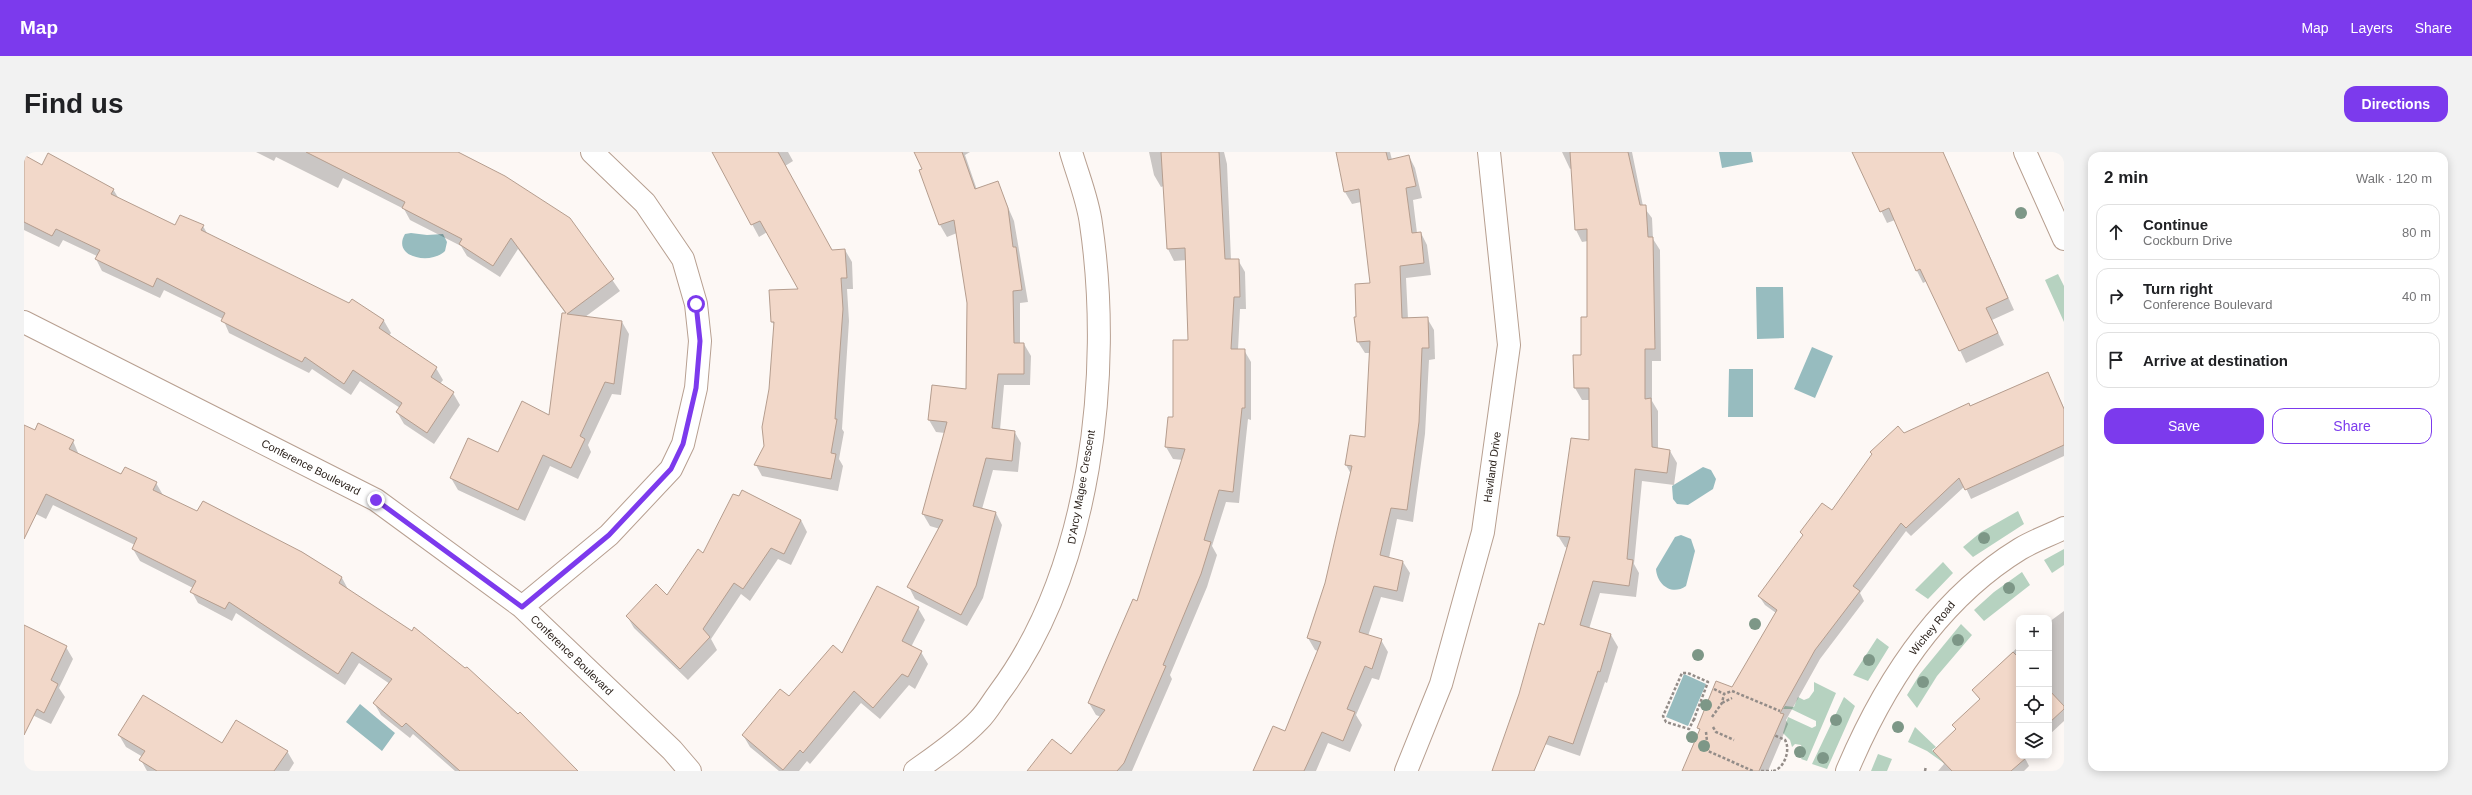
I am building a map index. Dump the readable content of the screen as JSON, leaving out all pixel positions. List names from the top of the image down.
{
  "streets": {
    "street": [
      "Conference Boulevard",
      "Haviland Drive",
      "D'Arcy Magee Crescent",
      "Wichey Road"
    ]
  },
  "page": {
    "header": "Map",
    "nav": ["Map", "Layers", "Share"],
    "buttons": [
      "Directions",
      ["Save", "Share"]
    ],
    "title": "Find us",
    "heading": ["2 min", "Walk · 120 m"],
    "list": [
      ["Continue", "Cockburn Drive", "80 m"],
      ["Turn right", "Conference Boulevard", "40 m"],
      "Arrive at destination"
    ],
    "map_buttons": ["+", "−"]
  }
}
